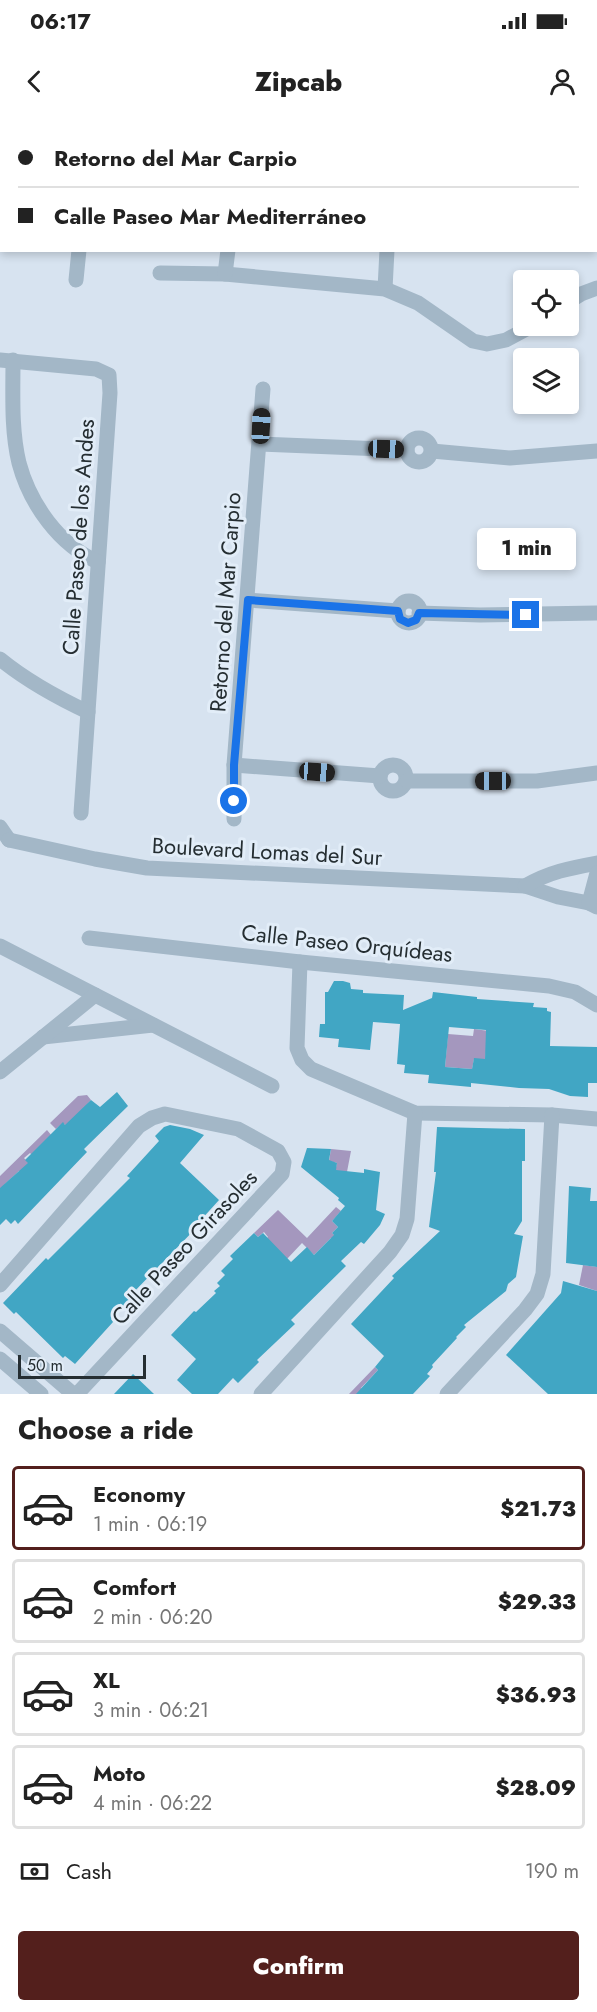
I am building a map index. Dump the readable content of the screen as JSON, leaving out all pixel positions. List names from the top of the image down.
{
  "streets": {
    "street": [
      "Calle Paseo de los Andes",
      "Retorno del Mar Carpio",
      "Boulevard Lomas del Sur",
      "Calle Paseo Orquídeas",
      "Calle Paseo Girasoles"
    ]
  },
  "scale_bar": "50 m",
  "page": {
    "status": "06:17",
    "header": "Zipcab",
    "banner": ["Retorno del Mar Carpio", "Calle Paseo Mar Mediterráneo"],
    "bubble": "1 min",
    "scale": "50 m",
    "heading": "Choose a ride",
    "list": [
      {
        "name": "Economy",
        "note": "1 min · 06:19",
        "value": "$21.73"
      },
      {
        "name": "Comfort",
        "note": "2 min · 06:20",
        "value": "$29.33"
      },
      {
        "name": "XL",
        "note": "3 min · 06:21",
        "value": "$36.93"
      },
      {
        "name": "Moto",
        "note": "4 min · 06:22",
        "value": "$28.09"
      }
    ],
    "pay": ["Cash", "190 m"],
    "buttons": "Confirm"
  }
}
